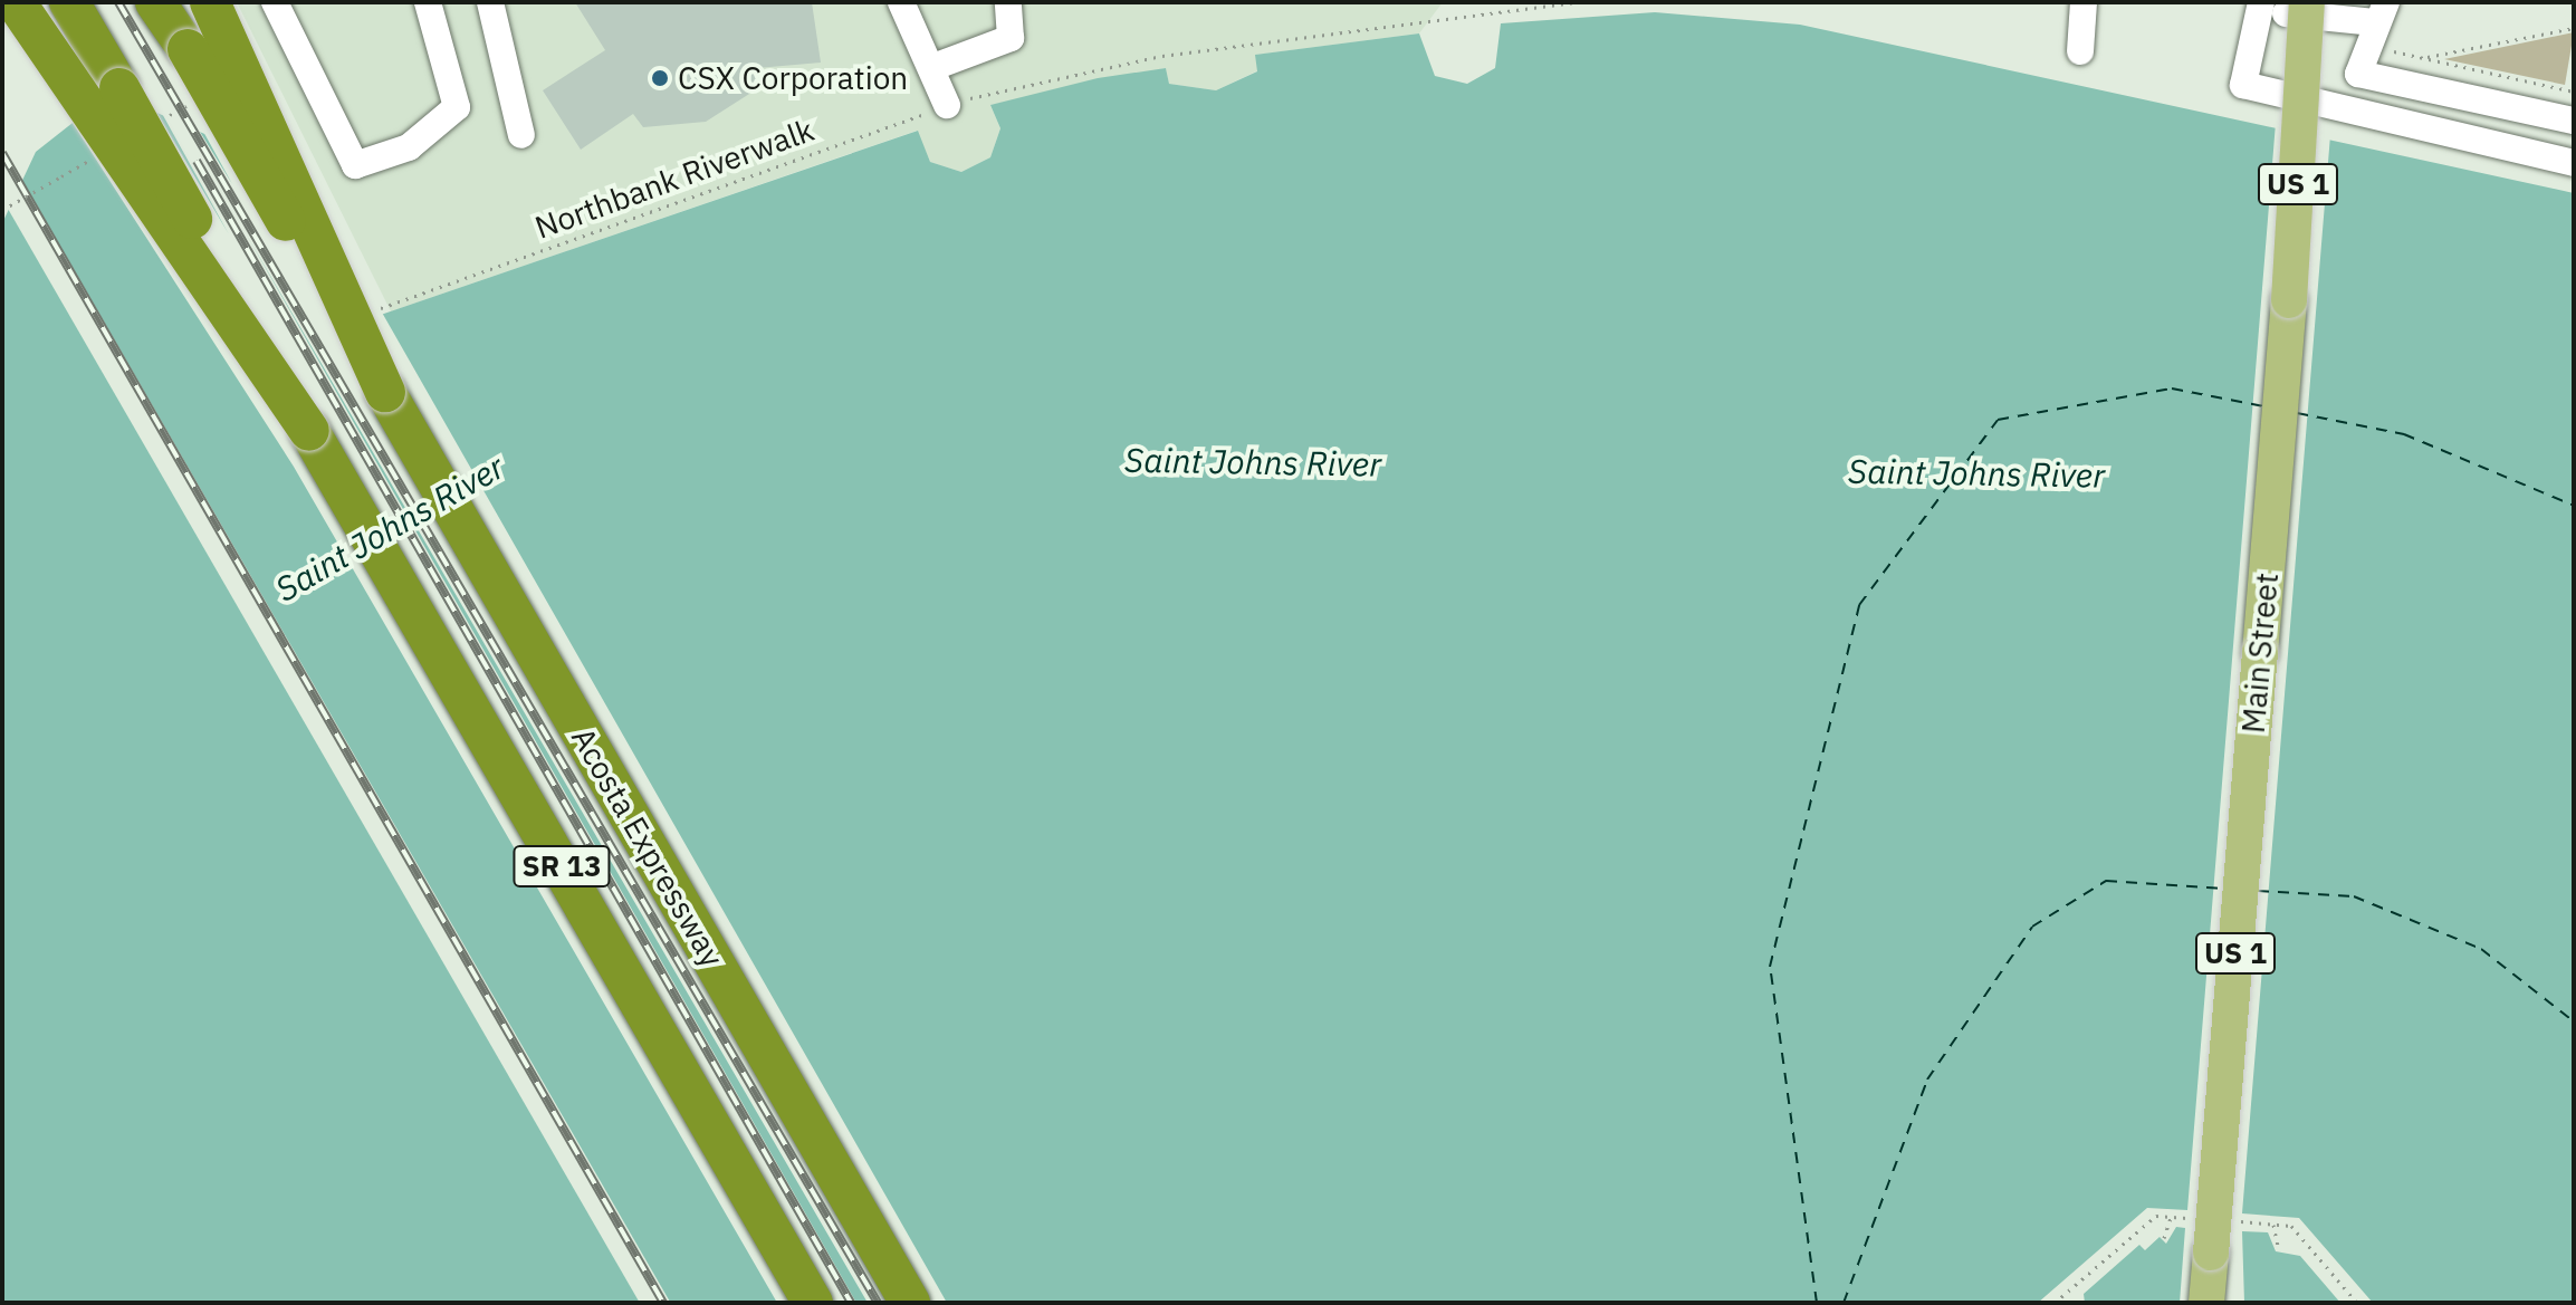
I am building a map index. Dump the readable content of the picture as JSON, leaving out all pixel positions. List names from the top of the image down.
{
  "streets": {
    "highway": ["Acosta Expressway", "SR 13"],
    "main road": ["US 1", "Main Street"],
    "path": ["Northbank Riverwalk"]
  },
  "crossings": [
    ["US 1", "Main Street"]
  ],
  "water": ["Saint Johns River"],
  "places": ["CSX Corporation"]
}
